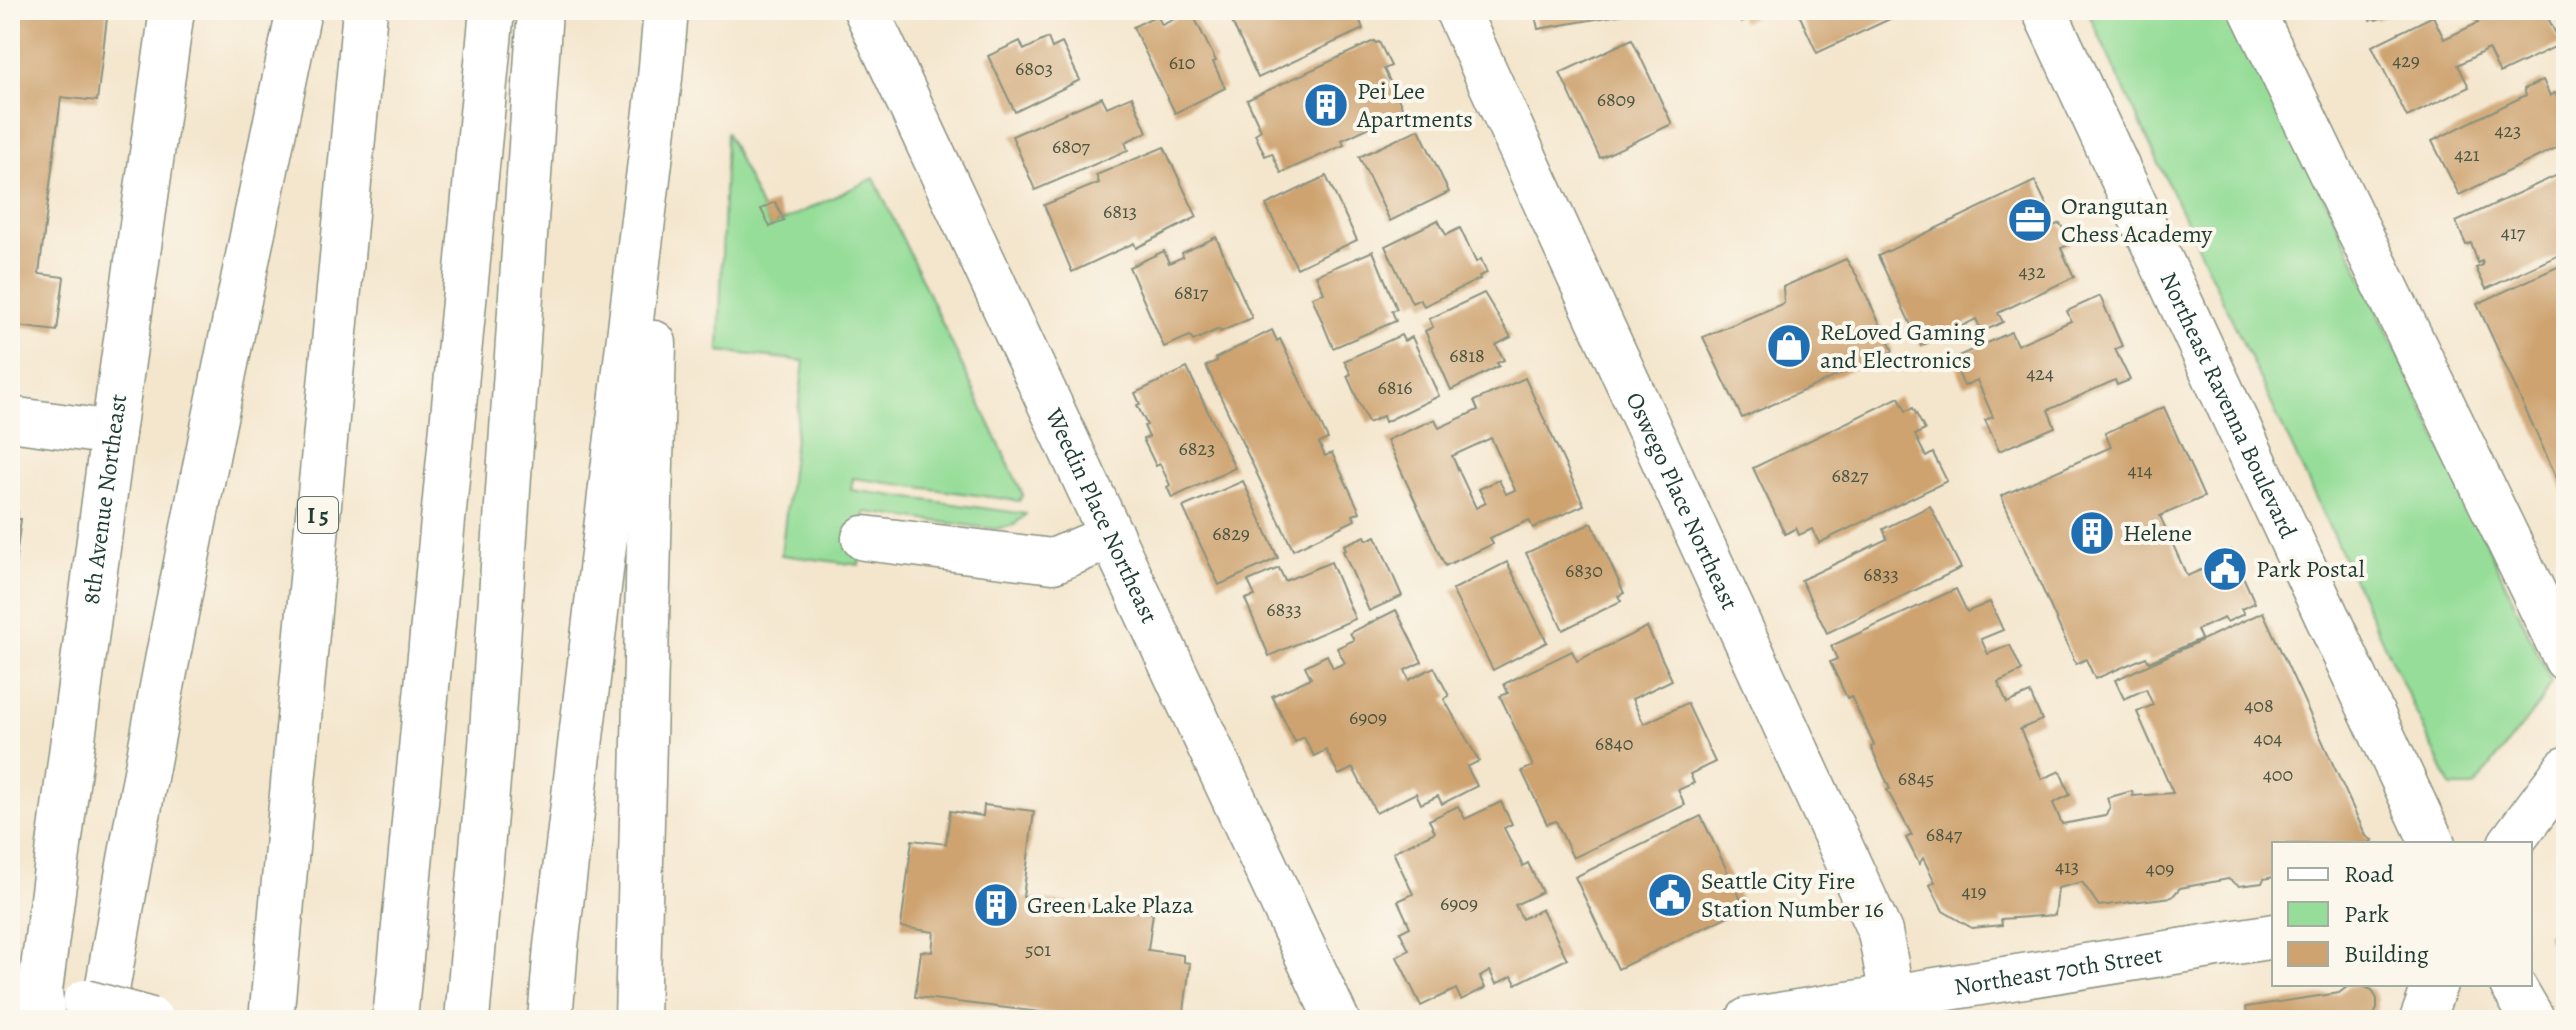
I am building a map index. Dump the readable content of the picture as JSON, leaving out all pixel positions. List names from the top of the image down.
{
  "streets": {
    "main road": [
      "Northeast Ravenna Boulevard",
      "8th Avenue Northeast",
      "Oswego Place Northeast",
      "I 5",
      "Weedin Place Northeast",
      "Northeast 70th Street"
    ]
  },
  "crossings": [
    ["Oswego Place Northeast", "Northeast 70th Street"]
  ],
  "places": {
    "building": ["Pei Lee Apartments", "Helene", "Green Lake Plaza"],
    "office": ["Orangutan Chess Academy"],
    "shop": ["ReLoved Gaming and Electronics"],
    "public building": ["Park Postal", "Seattle City Fire Station Number 16"]
  },
  "house_numbers": [
    "429",
    "610",
    "6803",
    "6809",
    "423",
    "6807",
    "421",
    "6813",
    "417",
    "432",
    "6817",
    "6818",
    "424",
    "6816",
    "6823",
    "414",
    "6827",
    "6829",
    "6830",
    "6833",
    "6833",
    "408",
    "6909",
    "404",
    "6840",
    "400",
    "6845",
    "6847",
    "413",
    "409",
    "419",
    "6909",
    "501"
  ],
  "legend": ["Road", "Park", "Building"]
}
